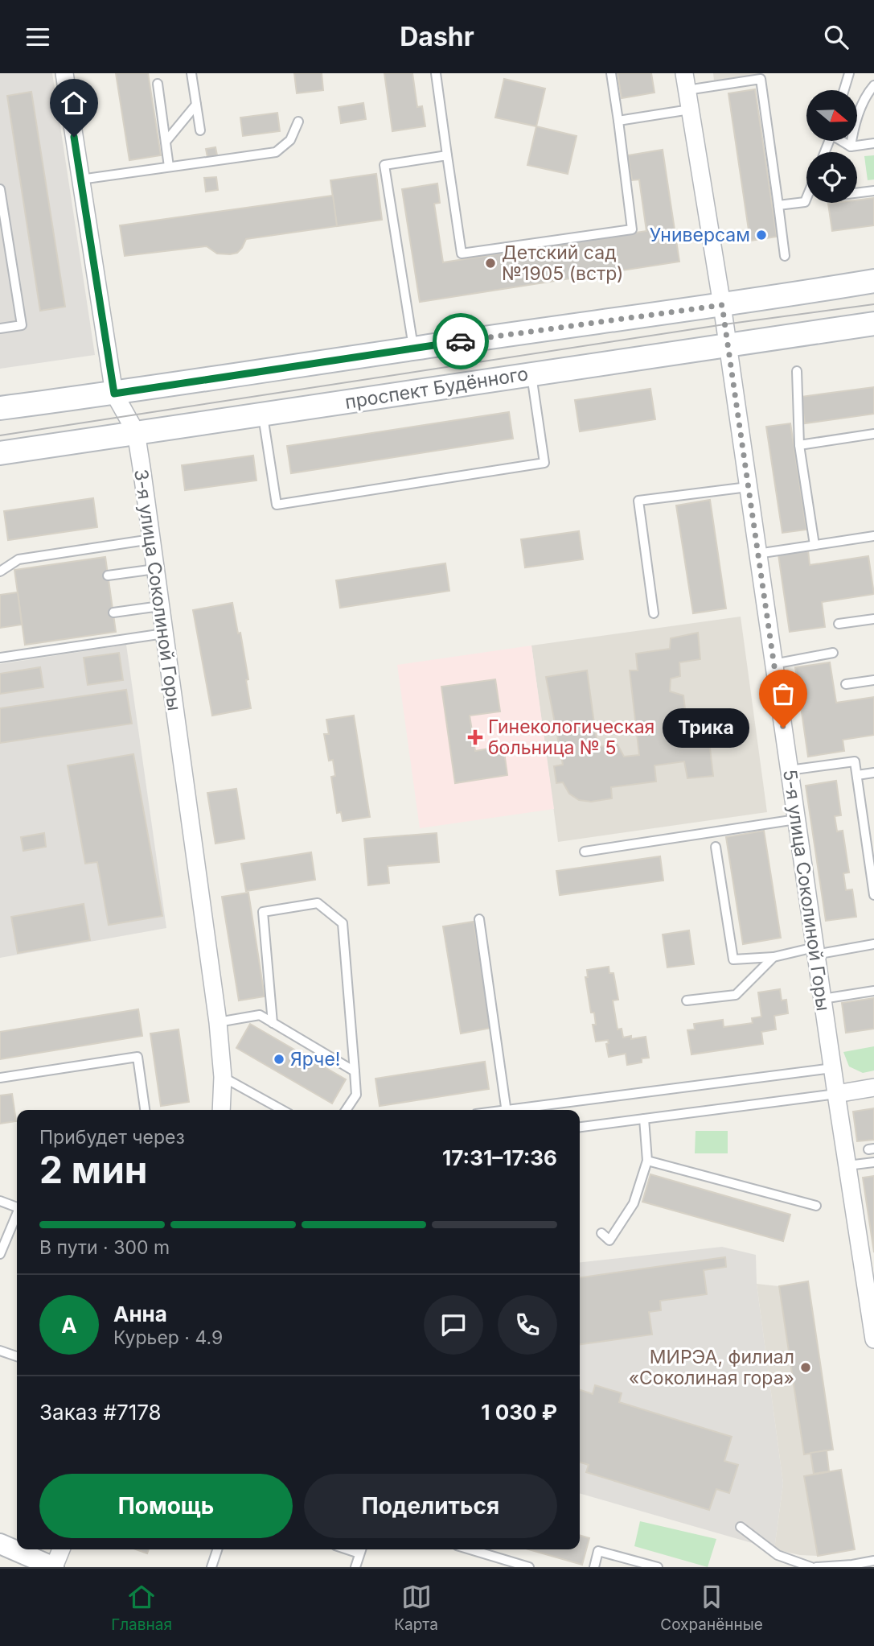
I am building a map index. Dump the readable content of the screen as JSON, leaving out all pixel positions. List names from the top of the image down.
{
  "streets": {
    "main road": ["проспект Будённого"],
    "street": ["3-я улица Соколиной Горы", "5-я улица Соколиной Горы"]
  },
  "crossings": [
    ["проспект Будённого", "3-я улица Соколиной Горы"],
    ["проспект Будённого", "5-я улица Соколиной Горы"]
  ],
  "places": {
    "other": [
      "Универсам",
      "Детский сад №1905 (встр)",
      "Трика",
      "Ярче!",
      "МИРЭА, филиал «Соколиная гора»"
    ],
    "health": ["Гинекологическая больница № 5"]
  },
  "north": "right",
  "page": {
    "header": "Dashr",
    "bubble": "Трика",
    "heading": ["2 мин", "Прибудет через", "17:31–17:36"],
    "panel": [
      "Анна",
      "Курьер · 4.9",
      "Заказ #7178",
      "1 030 ₽"
    ],
    "bar": "В пути · 300 m",
    "round": "А",
    "buttons": ["Помощь", "Поделиться"],
    "tabs": ["Главная", "Карта", "Сохранённые"]
  }
}
